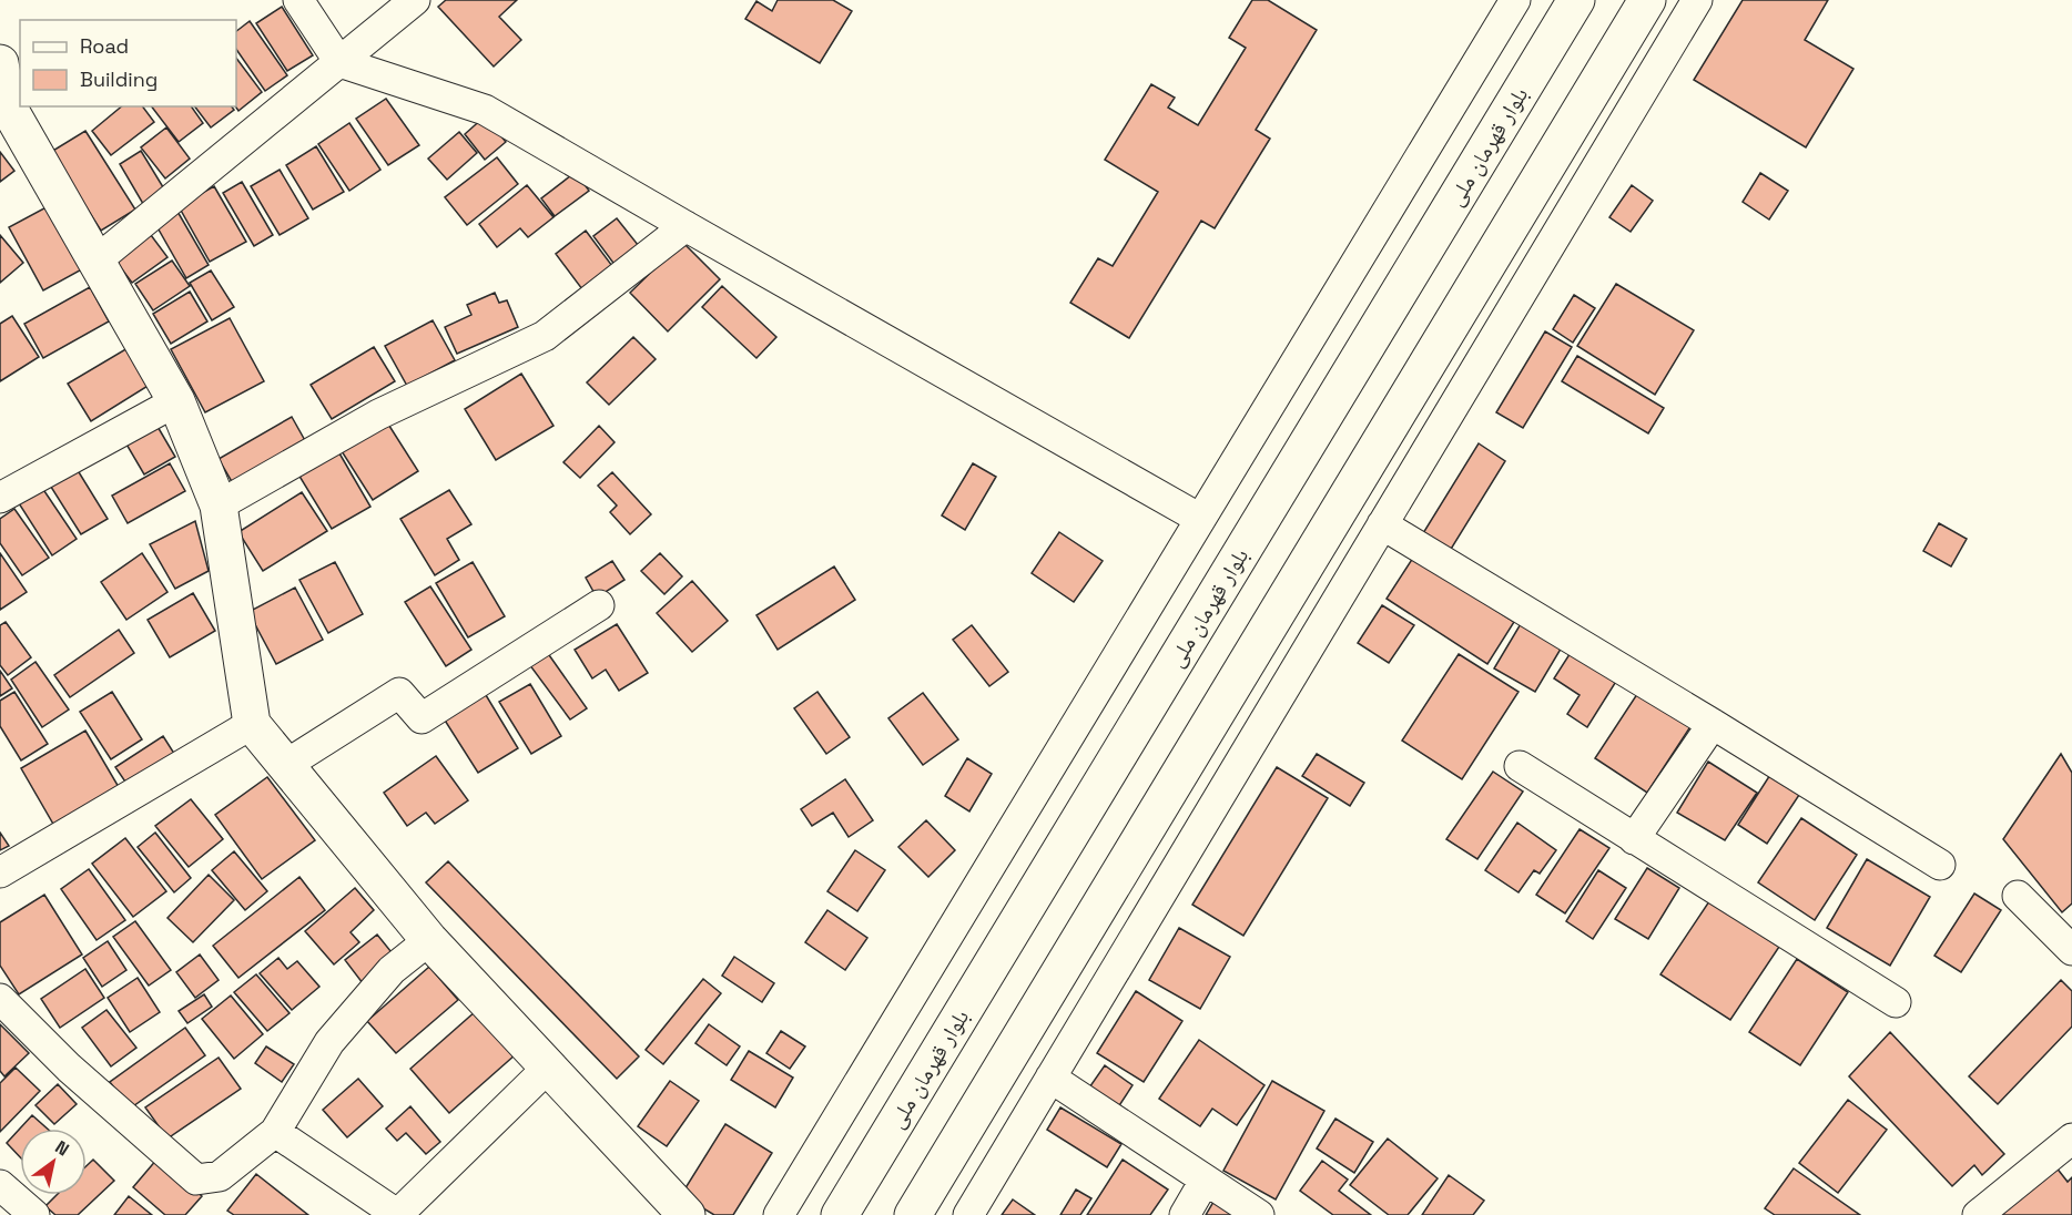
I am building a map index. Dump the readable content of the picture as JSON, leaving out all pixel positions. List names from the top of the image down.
{
  "streets": {
    "main road": ["بلوار قهرمان ملی"]
  },
  "legend": ["Road", "Building"],
  "north": "top right"
}
